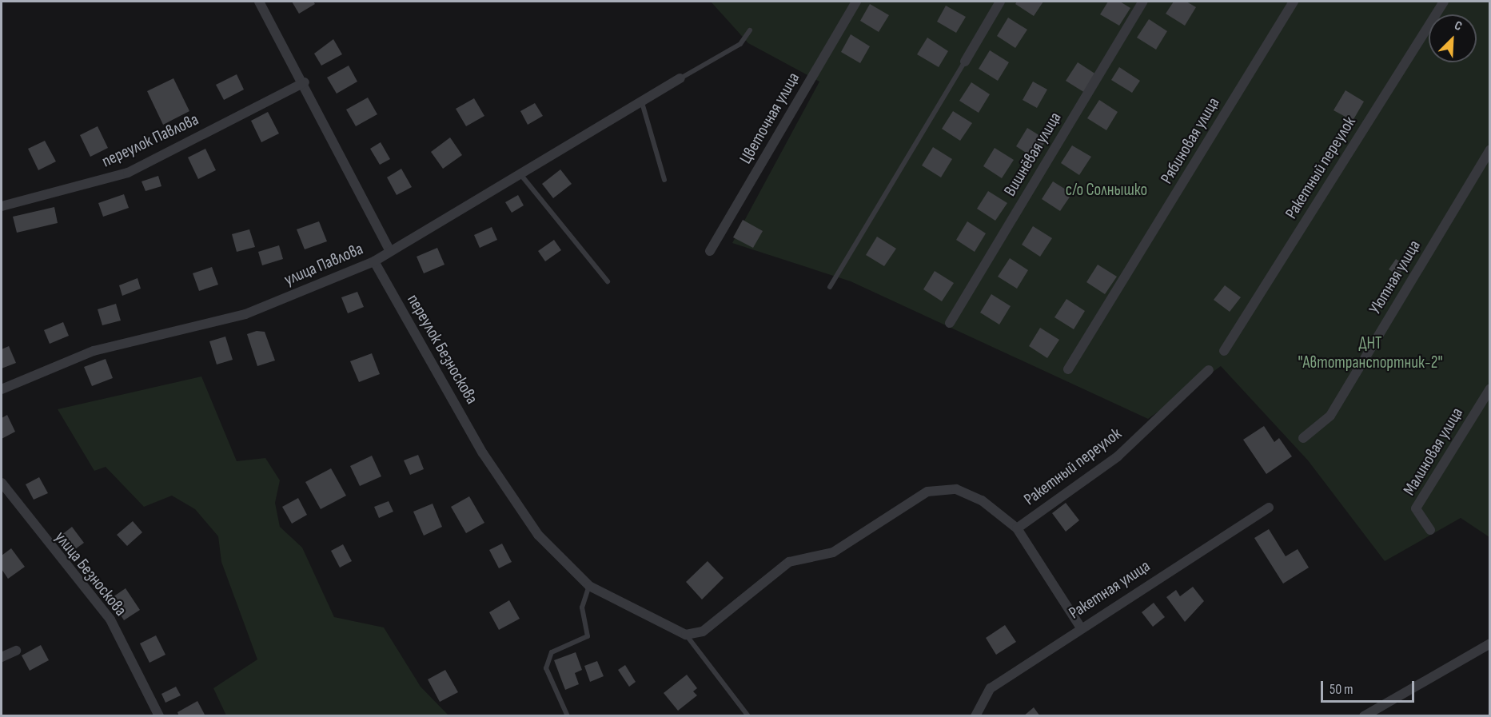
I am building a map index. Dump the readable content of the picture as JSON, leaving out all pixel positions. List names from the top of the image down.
{
  "streets": {
    "street": [
      "Цветочная улица",
      "переулок Павлова",
      "Рябиновая улица",
      "Вишнёвая улица",
      "Ракетный переулок",
      "улица Павлова",
      "Уютная улица",
      "переулок Безноскова",
      "Малиновая улица",
      "улица Безноскова",
      "Ракетная улица"
    ]
  },
  "crossings": [
    ["Ракетный переулок", "Ракетная улица"],
    ["улица Павлова", "переулок Безноскова"]
  ],
  "parks": ["с/о Солнышко", "ДНТ \"Автотранспортник-2\""],
  "scale_bar": "50 m",
  "north": "top right"
}
